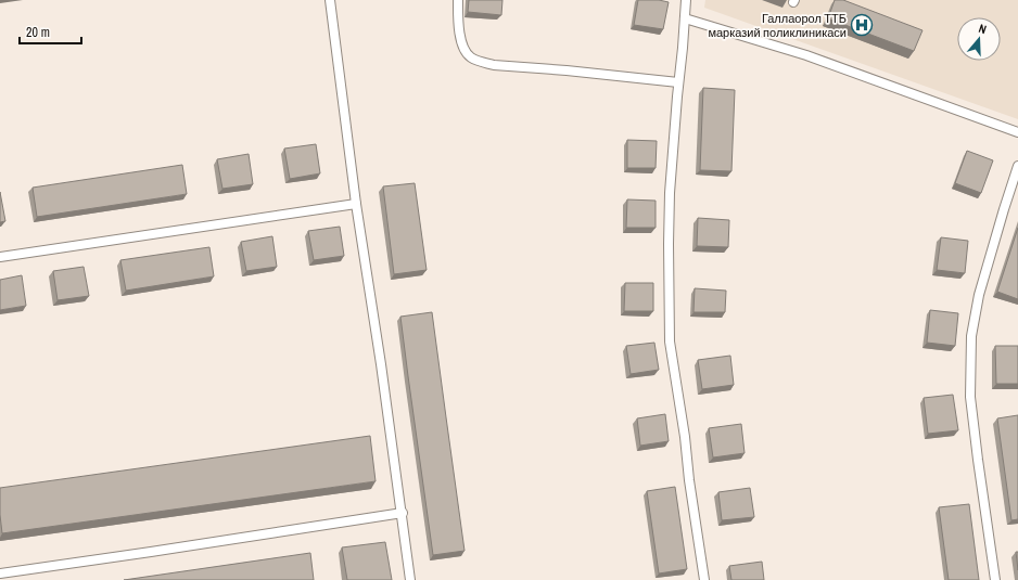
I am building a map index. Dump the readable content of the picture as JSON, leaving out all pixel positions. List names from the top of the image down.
{
  "places": {
    "hospital": ["Галлаорол ТТБ марказий поликлиникаси"]
  },
  "scale_bar": "20 m",
  "north": "top"
}
